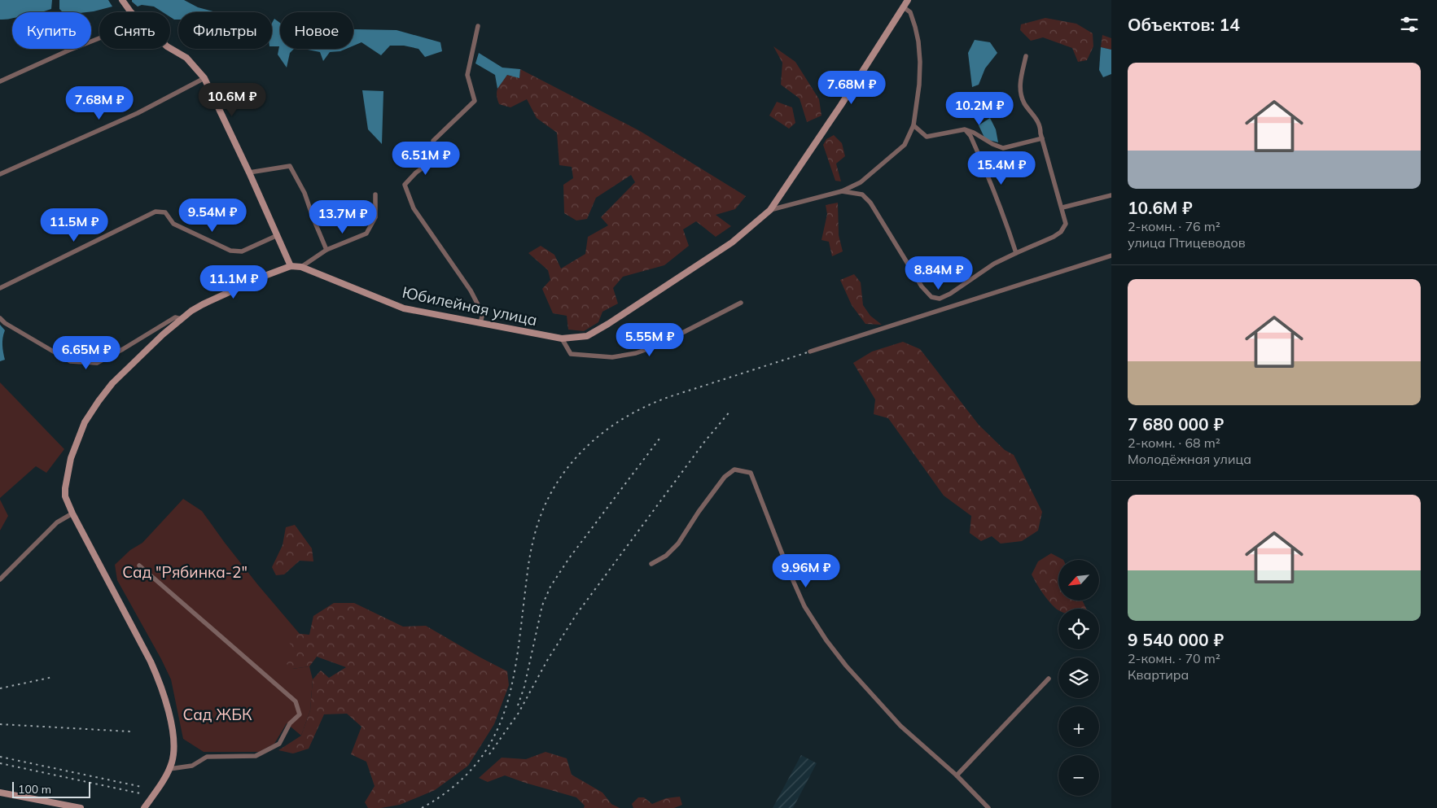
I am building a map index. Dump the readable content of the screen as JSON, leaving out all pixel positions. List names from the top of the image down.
{
  "streets": {
    "street": ["Юбилейная улица"]
  },
  "parks": ["Сад \"Рябинка-2\"", "Сад ЖБК"],
  "scale_bar": "100 m",
  "north": "bottom left",
  "page": {
    "heading": "Объектов: 14",
    "chip": [
      "Купить",
      "Снять",
      "Фильтры",
      "Новое"
    ],
    "list": [
      {
        "name": "10.6M ₽",
        "note": "2-комн. · 76 m² · улица Птицеводов"
      },
      {
        "name": "7 680 000 ₽",
        "note": "2-комн. · 68 m² · Молодёжная улица"
      },
      {
        "name": "9 540 000 ₽",
        "note": "2-комн. · 70 m² · Квартира"
      }
    ],
    "price": [
      "7.68M ₽",
      "10.6M ₽",
      "7.68M ₽",
      "10.2M ₽",
      "6.51M ₽",
      "15.4M ₽",
      "9.54M ₽",
      "13.7M ₽",
      "11.5M ₽",
      "8.84M ₽",
      "11.1M ₽",
      "5.55M ₽",
      "6.65M ₽",
      "9.96M ₽"
    ],
    "map_buttons": ["+", "−"],
    "scale": "100 m"
  }
}
